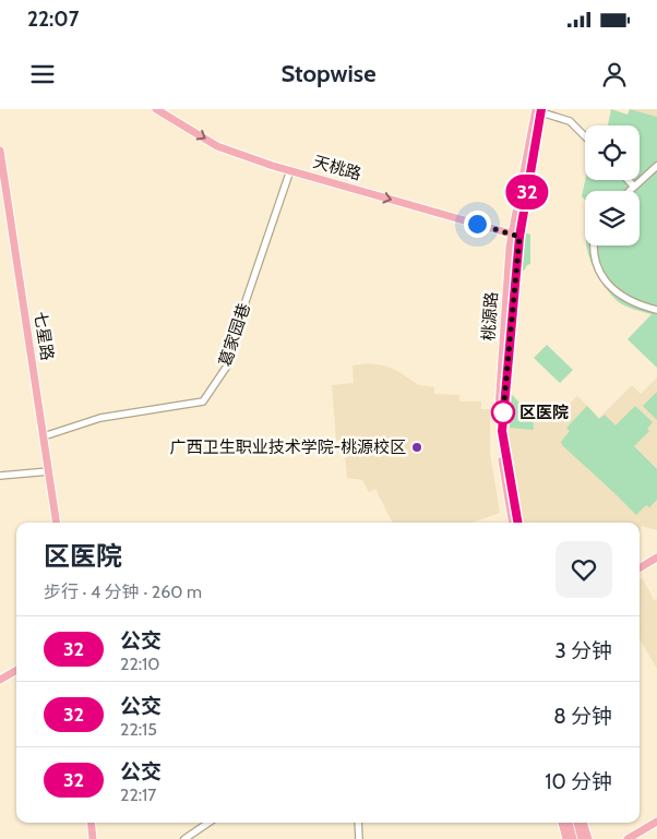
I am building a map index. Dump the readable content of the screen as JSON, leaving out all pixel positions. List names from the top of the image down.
{
  "streets": {
    "main road": ["天桃路", "桃源路", "七星路"],
    "street": ["葛家园巷"]
  },
  "crossings": [
    ["天桃路", "桃源路"],
    ["天桃路", "葛家园巷"],
    ["葛家园巷", "七星路"]
  ],
  "one_way": ["天桃路"],
  "places": ["区医院", "广西卫生职业技术学院-桃源校区"],
  "lines": ["bus line 32"],
  "page": {
    "status": "22:07",
    "header": "Stopwise",
    "on_map": "32",
    "heading": ["区医院", "步行 · 4 分钟 · 260 m"],
    "list": [
      {
        "mark": "32",
        "name": "公交",
        "note": "22:10",
        "value": "3 分钟"
      },
      {
        "mark": "32",
        "name": "公交",
        "note": "22:15",
        "value": "8 分钟"
      },
      {
        "mark": "32",
        "name": "公交",
        "note": "22:17",
        "value": "10 分钟"
      }
    ]
  }
}
